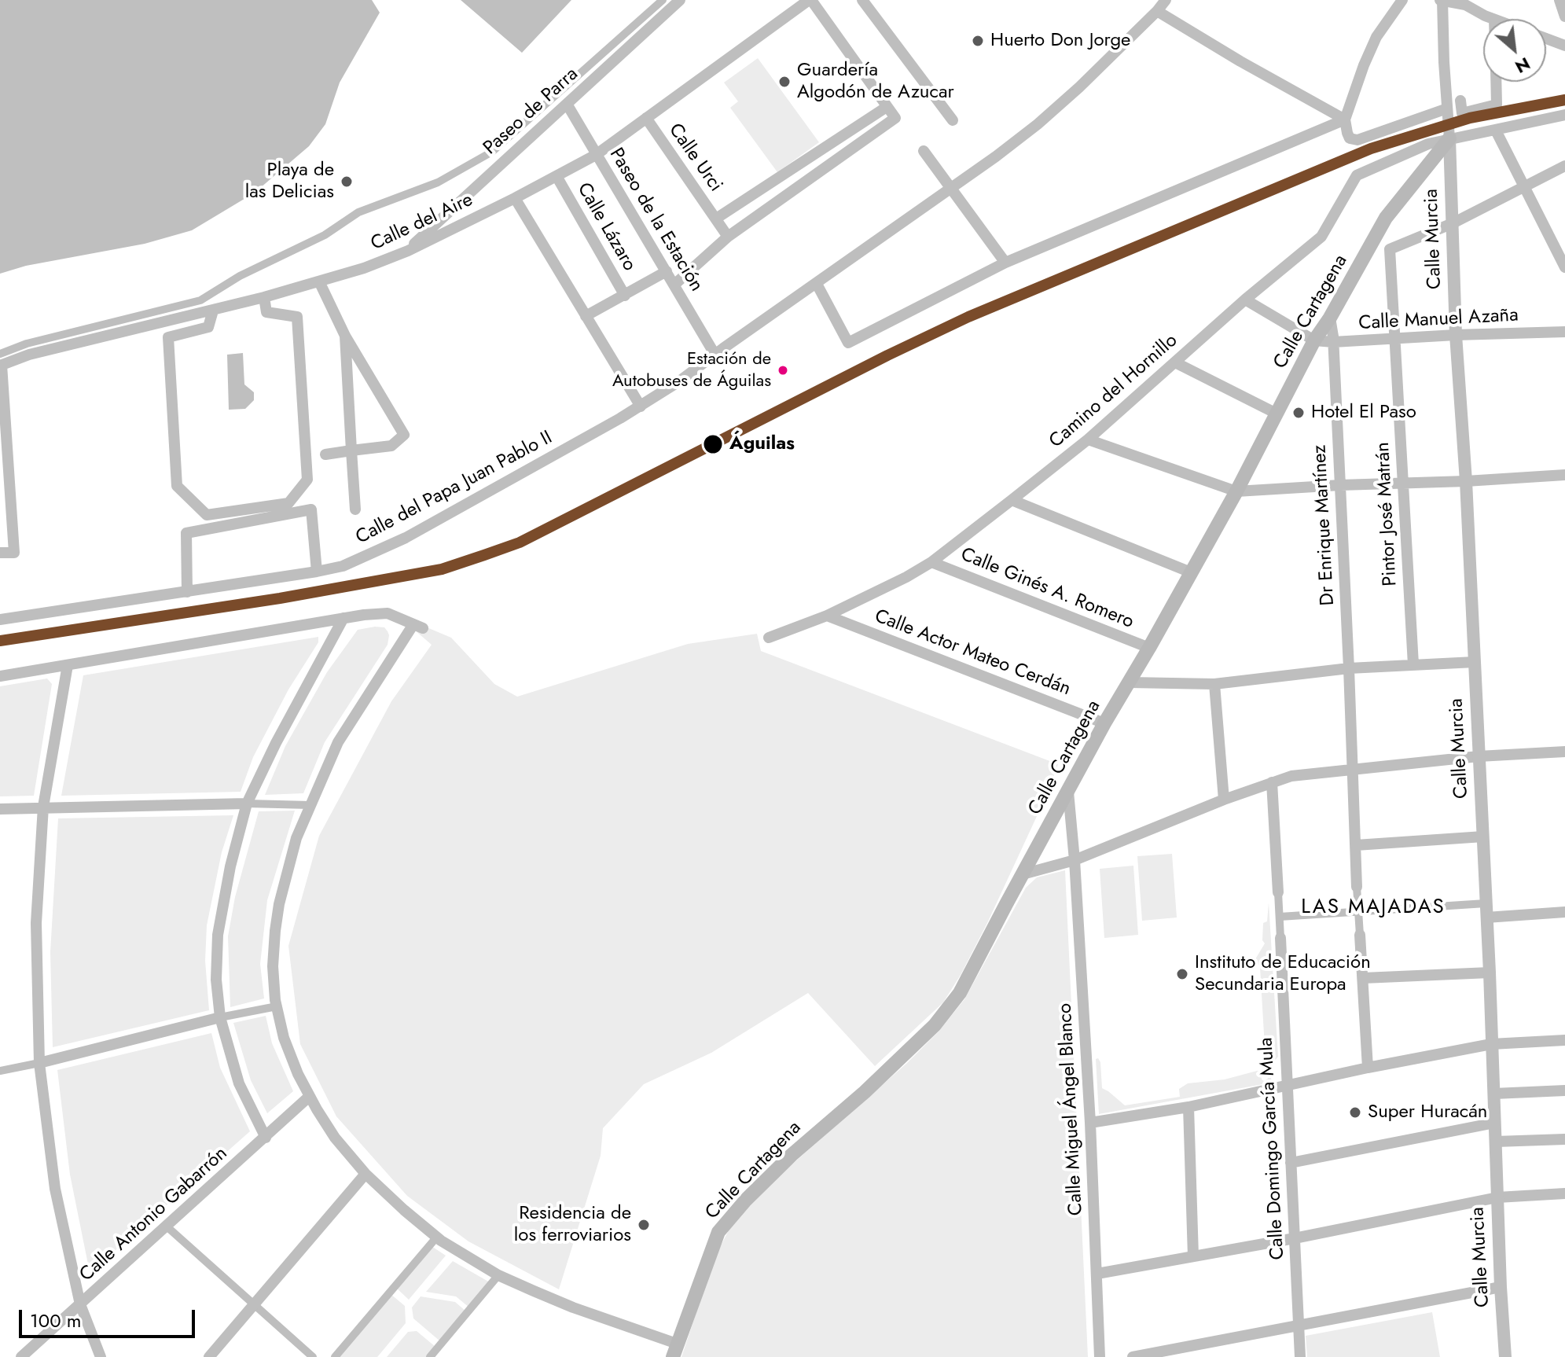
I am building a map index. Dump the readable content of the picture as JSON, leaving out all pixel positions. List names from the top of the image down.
{
  "streets": {
    "main road": ["Calle Cartagena"],
    "street": [
      "Paseo de Parra",
      "Calle Urci",
      "Paseo de la Estación",
      "Calle del Aire",
      "Calle Lázaro",
      "Calle Murcia",
      "Calle Manuel Azaña",
      "Camino del Hornillo",
      "Calle del Papa Juan Pablo II",
      "Pintor José Matrán",
      "Dr Enrique Martínez",
      "Calle Ginés A. Romero",
      "Calle Actor Mateo Cerdán",
      "Calle Miguel Ángel Blanco",
      "Calle Domingo García Mula",
      "Calle Antonio Gabarrón"
    ]
  },
  "crossings": [
    ["Paseo de Parra", "Paseo de la Estación"],
    ["Paseo de Parra", "Calle del Aire"],
    ["Calle Urci", "Calle del Aire"],
    ["Paseo de la Estación", "Calle del Aire"],
    ["Paseo de la Estación", "Calle del Papa Juan Pablo II"],
    ["Calle del Aire", "Calle Lázaro"],
    ["Calle Murcia", "Calle Cartagena"],
    ["Calle Murcia", "Calle Manuel Azaña"],
    ["Calle Murcia", "Camino del Hornillo"],
    ["Calle Cartagena", "Calle Manuel Azaña"],
    ["Calle Cartagena", "Camino del Hornillo"],
    ["Calle Cartagena", "Dr Enrique Martínez"],
    ["Calle Cartagena", "Calle Ginés A. Romero"],
    ["Calle Cartagena", "Calle Actor Mateo Cerdán"],
    ["Calle Cartagena", "Calle Miguel Ángel Blanco"],
    ["Calle Manuel Azaña", "Pintor José Matrán"],
    ["Calle Manuel Azaña", "Dr Enrique Martínez"],
    ["Camino del Hornillo", "Calle Ginés A. Romero"],
    ["Camino del Hornillo", "Calle Actor Mateo Cerdán"]
  ],
  "districts": ["LAS MAJADAS"],
  "places": [
    "Huerto Don Jorge",
    "Guardería Algodón de Azucar",
    "Playa de las Delicias",
    "Estación de Autobuses de Águilas",
    "Hotel El Paso",
    "Águilas",
    "Instituto de Educación Secundaria Europa",
    "Super Huracán",
    "Residencia de los ferroviarios"
  ],
  "scale_bar": "100 m",
  "north": "bottom right"
}
